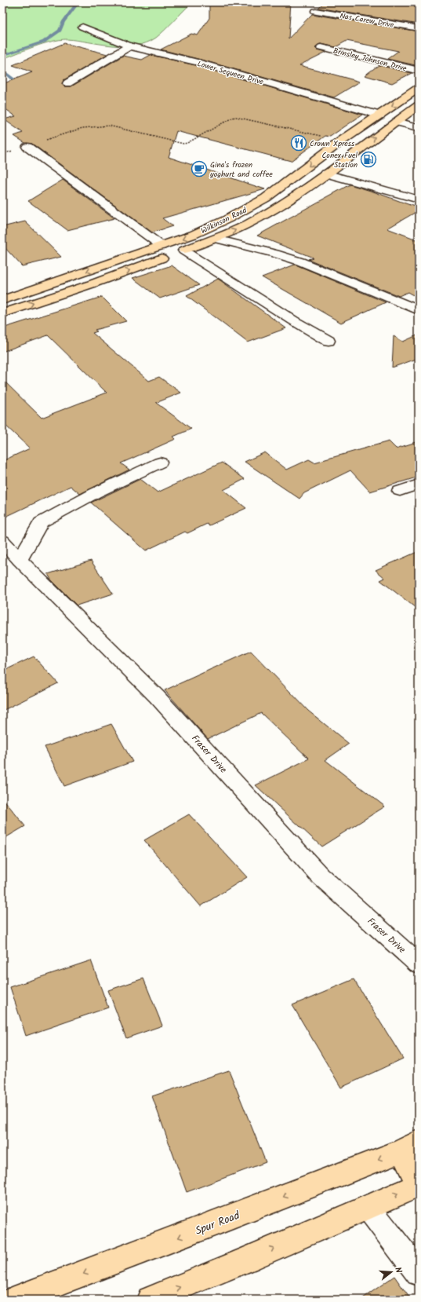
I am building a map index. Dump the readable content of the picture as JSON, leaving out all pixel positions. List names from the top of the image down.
{
  "streets": {
    "main road": ["Wilkinson Road", "Spur Road"],
    "street": [
      "Nas Carew Drive",
      "Brinsley Johnson Drive",
      "Lower Sequeen Drive",
      "Fraser Drive"
    ]
  },
  "crossings": [
    ["Lower Sequeen Drive", "Wilkinson Road"]
  ],
  "places": {
    "restaurant": ["Crown Xpress"],
    "fuel station": ["Conex Fuel Station"],
    "cafe": ["Gina's frozen yoghurt and coffee"]
  },
  "north": "right"
}
